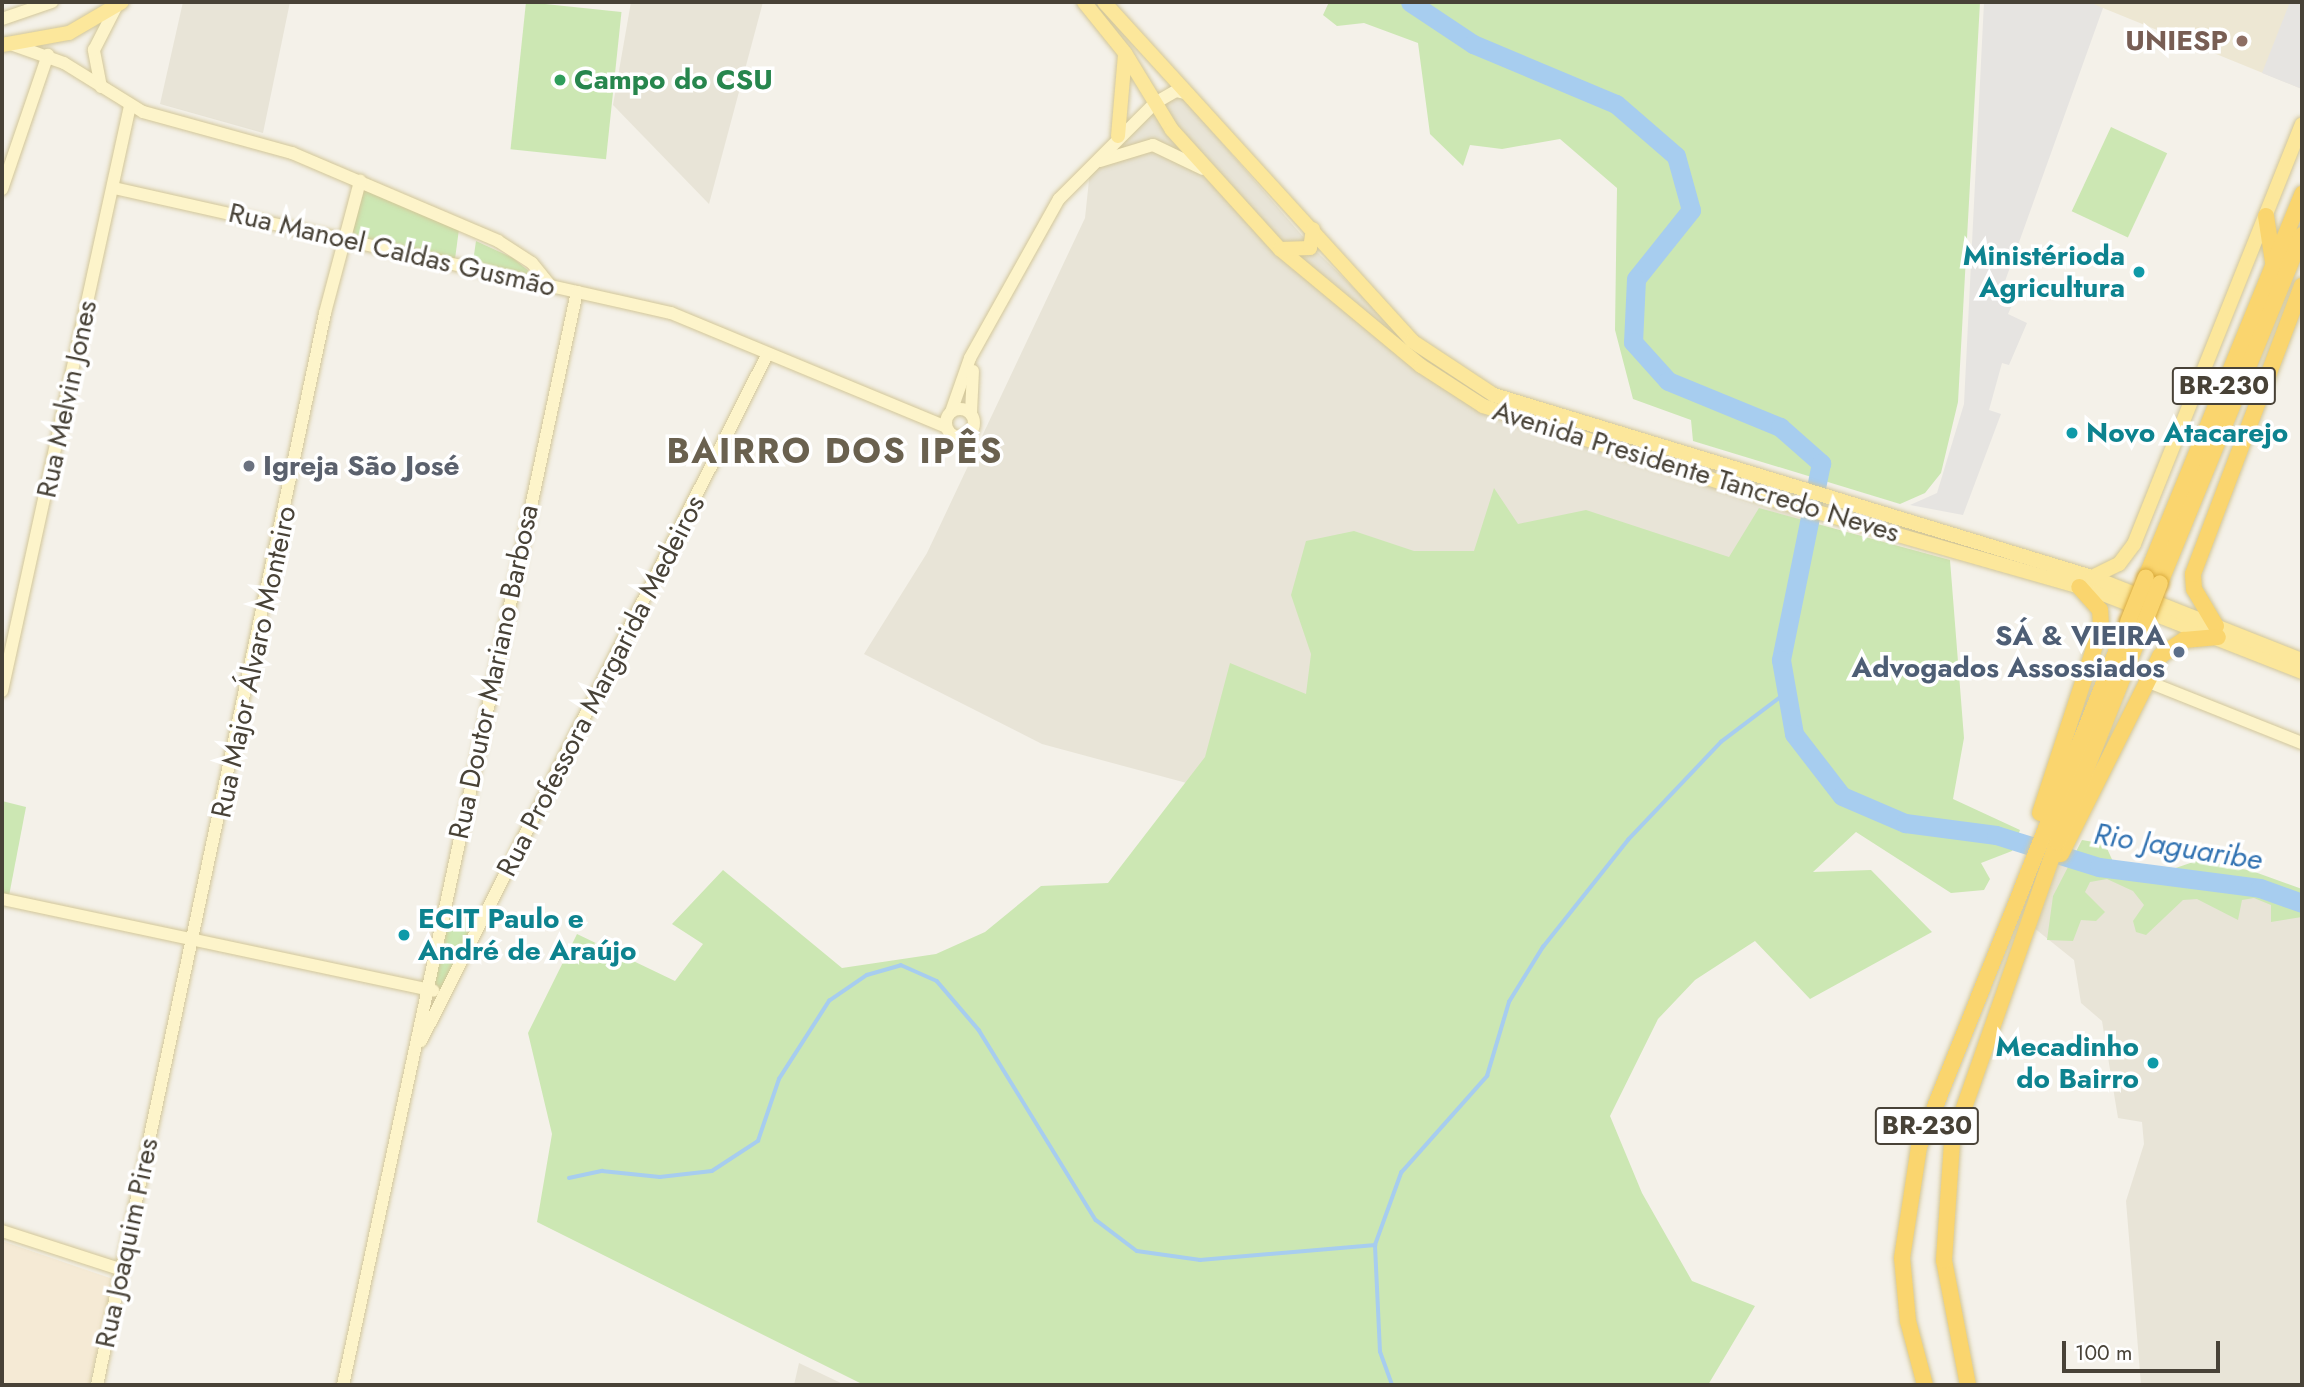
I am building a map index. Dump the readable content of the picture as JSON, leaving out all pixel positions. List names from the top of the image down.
{
  "streets": {
    "highway": ["BR-230"],
    "main road": [
      "Rua Manoel Caldas Gusmão",
      "Rua Melvin Jones",
      "Avenida Presidente Tancredo Neves",
      "Rua Major Álvaro Monteiro",
      "Rua Doutor Mariano Barbosa",
      "Rua Professora Margarida Medeiros",
      "Rua Joaquim Pires"
    ]
  },
  "crossings": [
    ["Rua Manoel Caldas Gusmão", "Rua Melvin Jones"],
    ["Rua Manoel Caldas Gusmão", "Rua Major Álvaro Monteiro"],
    ["Rua Manoel Caldas Gusmão", "Rua Doutor Mariano Barbosa"],
    ["Rua Manoel Caldas Gusmão", "Rua Professora Margarida Medeiros"],
    ["Rua Major Álvaro Monteiro", "Rua Joaquim Pires"],
    ["Rua Doutor Mariano Barbosa", "Rua Professora Margarida Medeiros"]
  ],
  "districts": ["BAIRRO DOS IPÊS"],
  "water": ["Rio Jaguaribe"],
  "places": [
    "UNIESP",
    "Campo do CSU",
    "Ministérioda Agricultura",
    "Novo Atacarejo",
    "Igreja São José",
    "SÁ & VIEIRA Advogados Assossiados",
    "ECIT Paulo e André de Araújo",
    "Mecadinho do Bairro"
  ],
  "scale_bar": "100 m"
}
